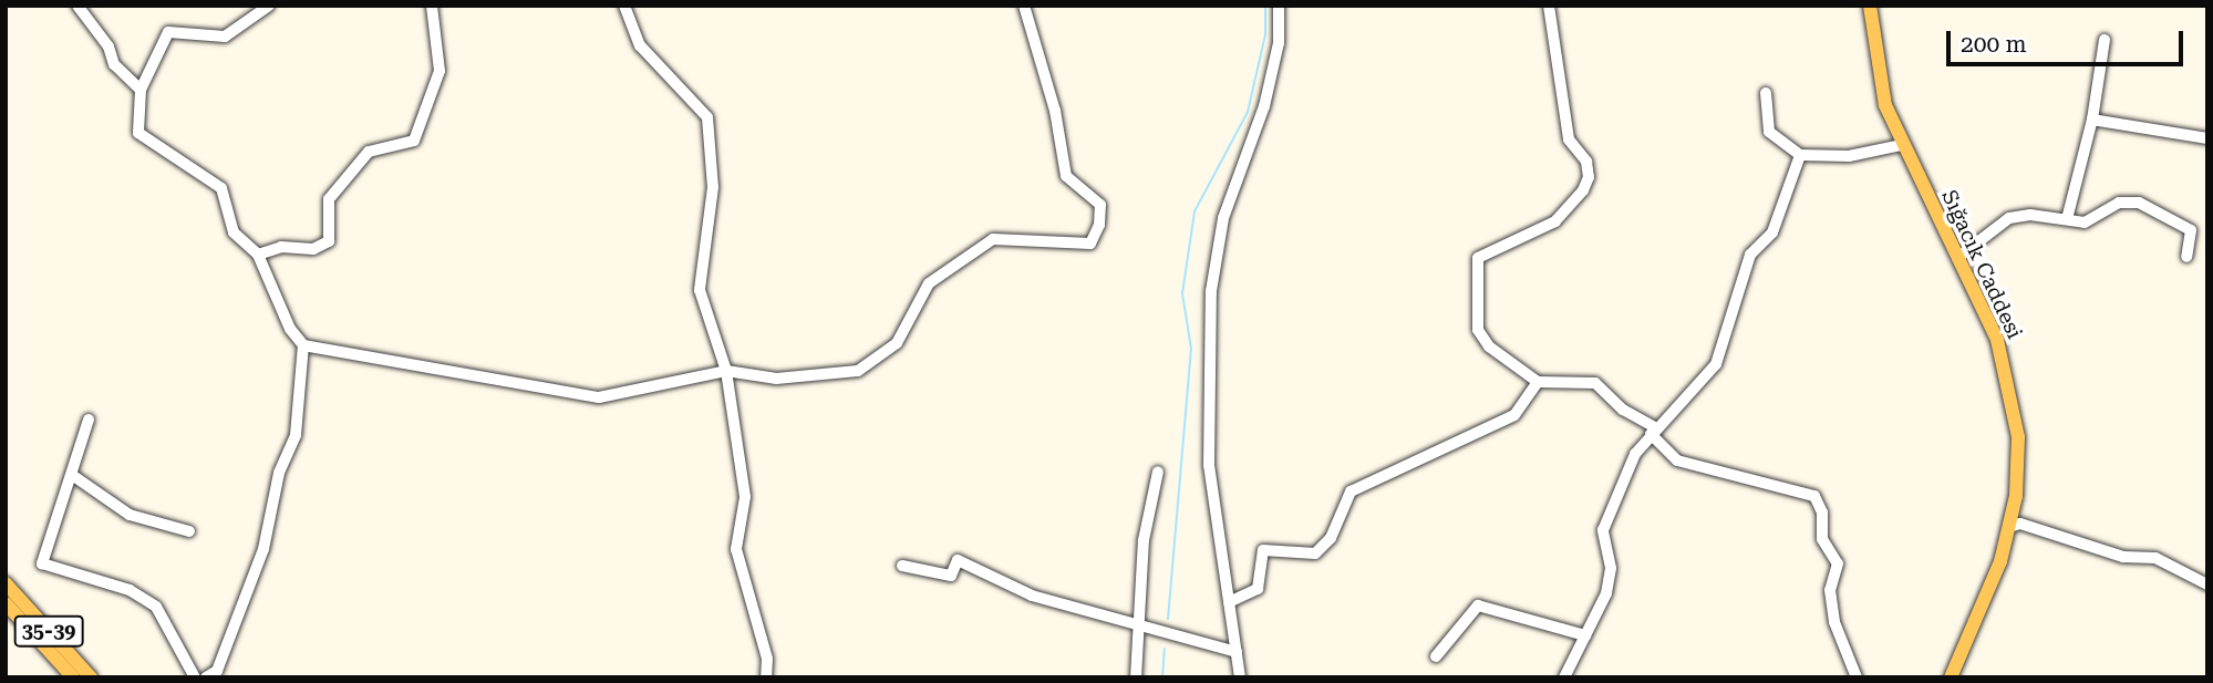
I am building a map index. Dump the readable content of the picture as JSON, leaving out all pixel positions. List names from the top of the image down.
{
  "streets": {
    "main road": ["Sığacık Caddesi", "35-39"]
  },
  "scale_bar": "200 m"
}
